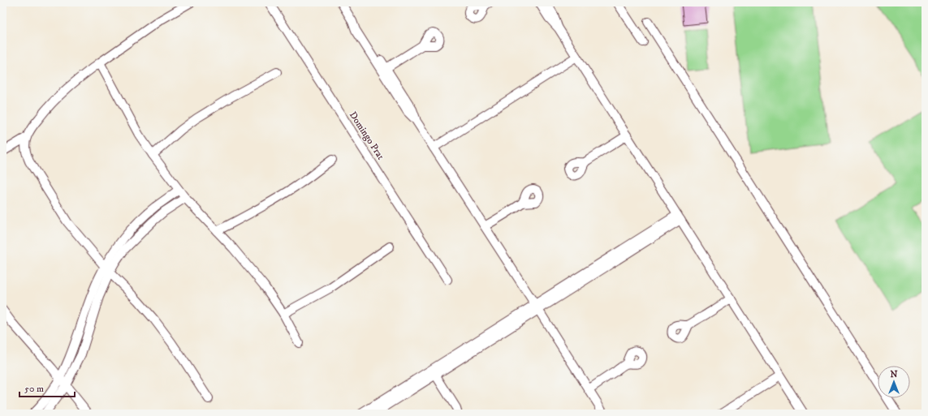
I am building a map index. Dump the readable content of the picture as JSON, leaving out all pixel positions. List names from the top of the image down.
{
  "streets": {
    "street": ["Domingo Prat"]
  },
  "scale_bar": "50 m",
  "north": "top"
}
